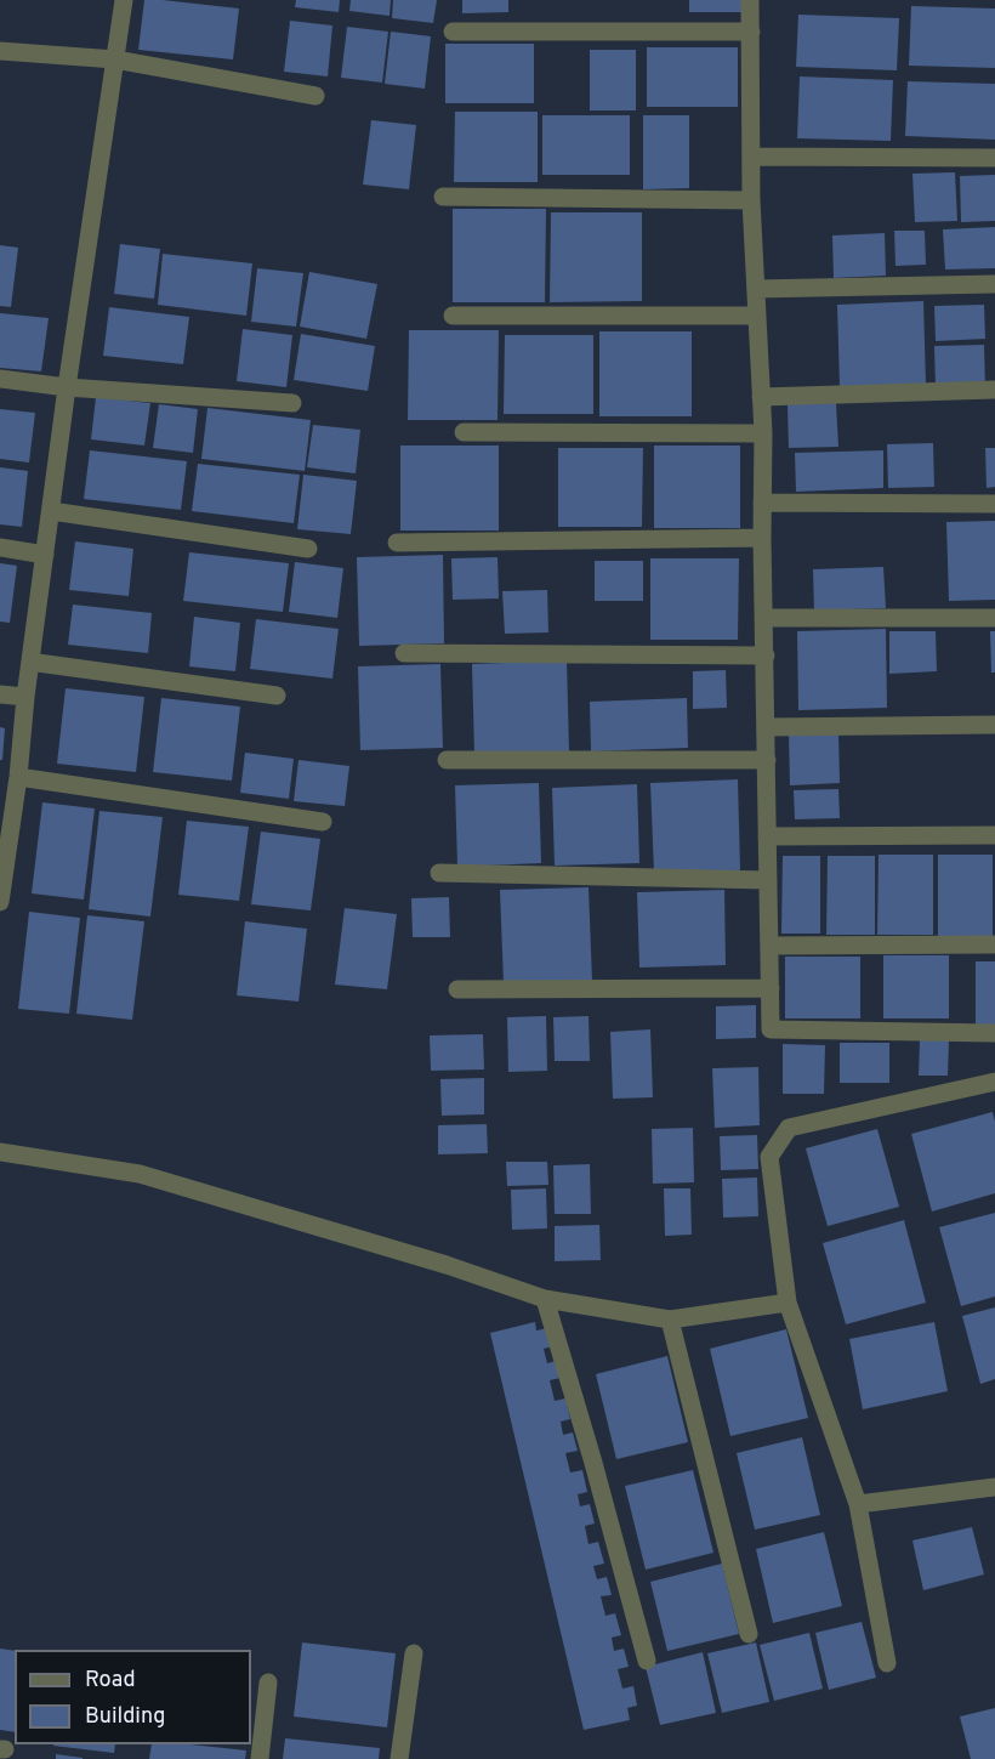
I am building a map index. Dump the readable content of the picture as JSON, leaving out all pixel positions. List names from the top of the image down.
{
  "legend": ["Road", "Building"]
}
